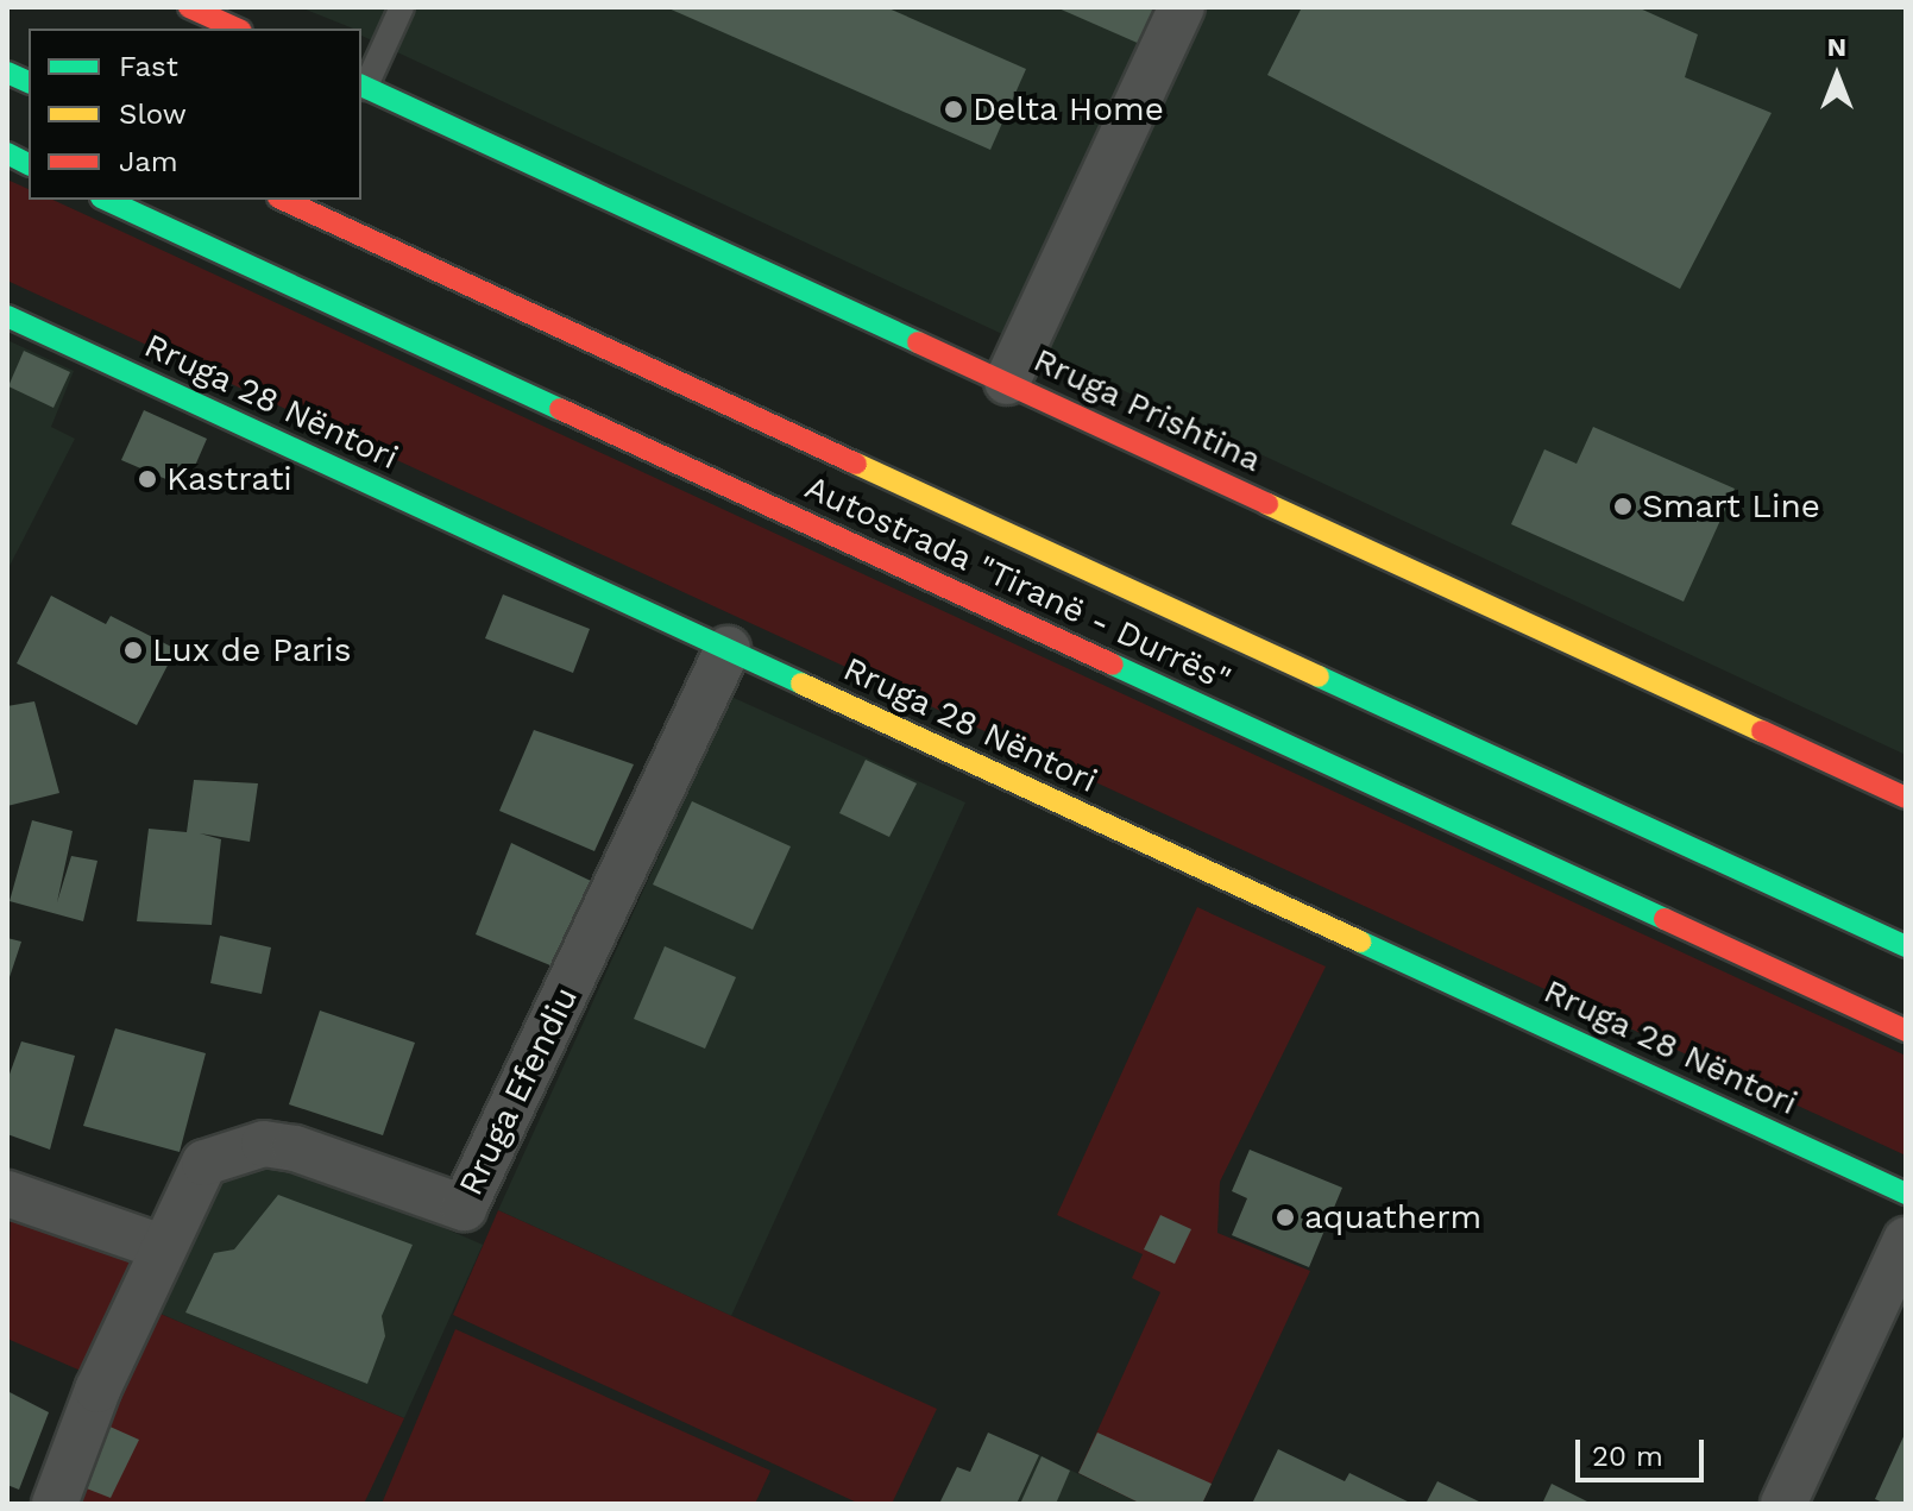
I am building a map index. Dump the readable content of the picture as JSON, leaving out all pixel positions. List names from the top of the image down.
{
  "streets": {
    "main road": ["Rruga 28 Nëntori", "Rruga Prishtina", "Autostrada \"Tiranë - Durrës\""],
    "street": ["Rruga Efendiu"]
  },
  "crossings": [
    ["Rruga 28 Nëntori", "Rruga Efendiu"]
  ],
  "places": [
    "Delta Home",
    "Kastrati",
    "Smart Line",
    "Lux de Paris",
    "aquatherm"
  ],
  "legend": ["Fast", "Slow", "Jam"],
  "scale_bar": "20 m",
  "north": "top"
}
